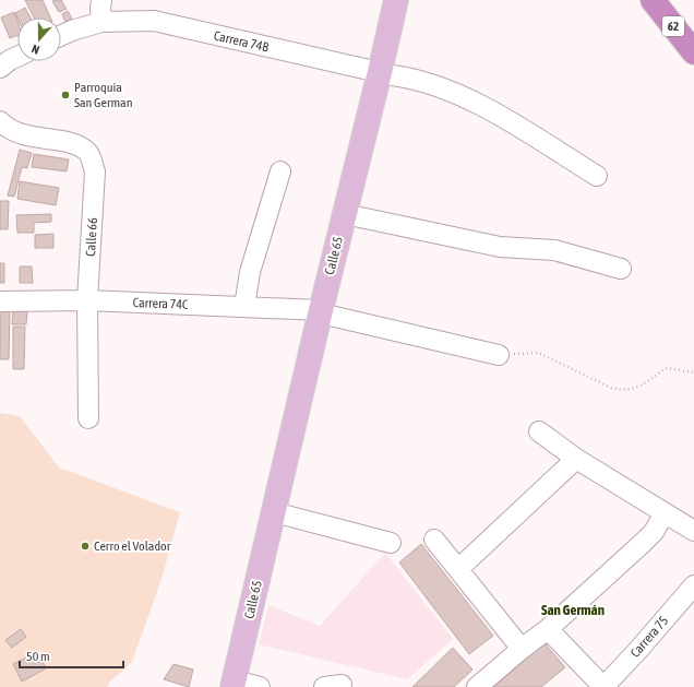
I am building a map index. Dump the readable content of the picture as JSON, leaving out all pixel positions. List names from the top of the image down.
{
  "streets": {
    "highway": ["62"],
    "main road": ["Calle 65"],
    "street": [
      "Carrera 74B",
      "Calle 66",
      "Carrera 74C",
      "Carrera 75"
    ]
  },
  "crossings": [
    ["Carrera 74B", "Calle 65"],
    ["Calle 66", "Carrera 74C"],
    ["Calle 65", "Carrera 74C"]
  ],
  "districts": ["San Germán"],
  "places": ["Parroquia San German", "Cerro el Volador"],
  "scale_bar": "50 m",
  "north": "bottom"
}
